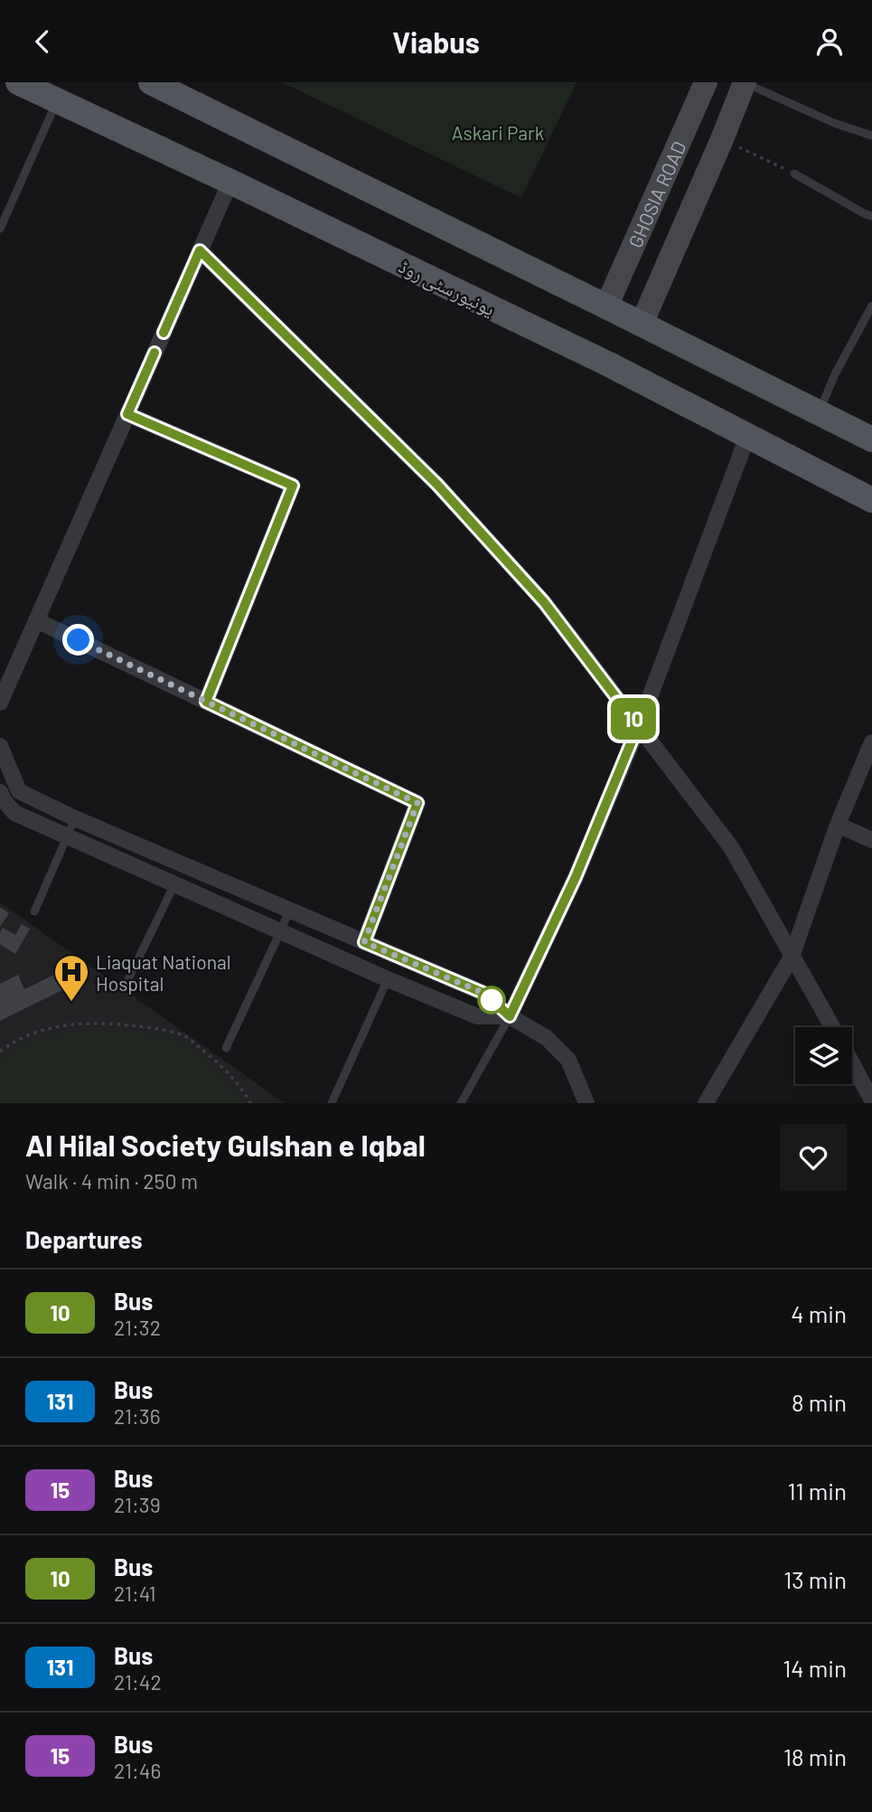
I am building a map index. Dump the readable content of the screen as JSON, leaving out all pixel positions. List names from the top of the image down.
{
  "streets": {
    "main road": ["GHOSIA ROAD", "یونیورسٹی روڈ"]
  },
  "parks": ["Askari Park"],
  "places": {
    "hospital": ["Liaquat National Hospital"]
  },
  "lines": ["bus line 10"],
  "page": {
    "header": "Viabus",
    "on_map": "10",
    "heading": [
      ["Al Hilal Society Gulshan e Iqbal", "Walk · 4 min · 250 m"],
      "Departures"
    ],
    "list": [
      {
        "mark": "10",
        "name": "Bus",
        "note": "21:32",
        "value": "4 min"
      },
      {
        "mark": "131",
        "name": "Bus",
        "note": "21:36",
        "value": "8 min"
      },
      {
        "mark": "15",
        "name": "Bus",
        "note": "21:39",
        "value": "11 min"
      },
      {
        "mark": "10",
        "name": "Bus",
        "note": "21:41",
        "value": "13 min"
      },
      {
        "mark": "131",
        "name": "Bus",
        "note": "21:42",
        "value": "14 min"
      },
      {
        "mark": "15",
        "name": "Bus",
        "note": "21:46",
        "value": "18 min"
      }
    ]
  }
}
